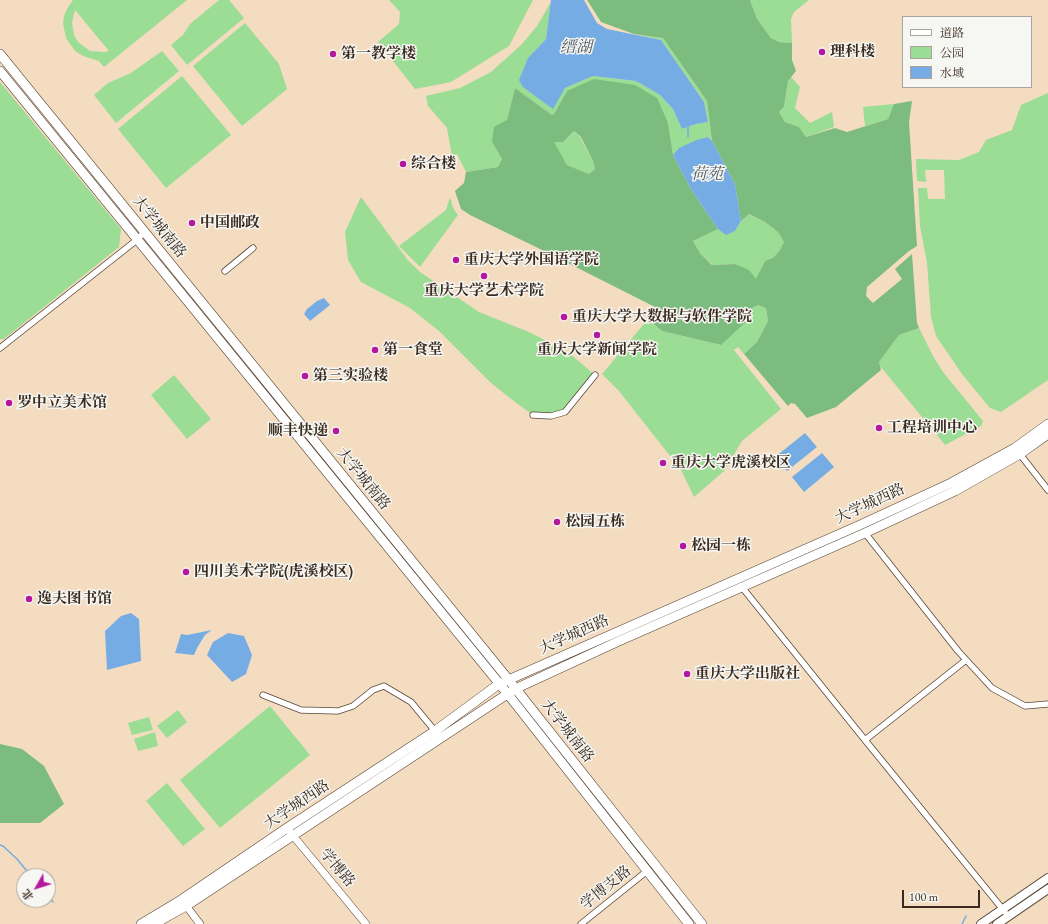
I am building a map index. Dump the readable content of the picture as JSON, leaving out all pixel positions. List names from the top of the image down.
{
  "streets": {
    "main road": ["大学城南路", "大学城西路"],
    "street": ["学博路", "学博支路"]
  },
  "crossings": [
    ["大学城南路", "大学城西路"],
    ["大学城南路", "学博支路"],
    ["大学城西路", "学博路"]
  ],
  "water": ["缙湖", "荷苑"],
  "places": [
    "理科楼",
    "第一教学楼",
    "综合楼",
    "中国邮政",
    "重庆大学外国语学院",
    "重庆大学艺术学院",
    "重庆大学大数据与软件学院",
    "重庆大学新闻学院",
    "第一食堂",
    "第三实验楼",
    "罗中立美术馆",
    "工程培训中心",
    "顺丰快递",
    "重庆大学虎溪校区",
    "松园五栋",
    "松园一栋",
    "四川美术学院(虎溪校区)",
    "逸夫图书馆",
    "重庆大学出版社"
  ],
  "legend": ["道路", "公园", "水域"],
  "scale_bar": "100 m",
  "north": "bottom left"
}
